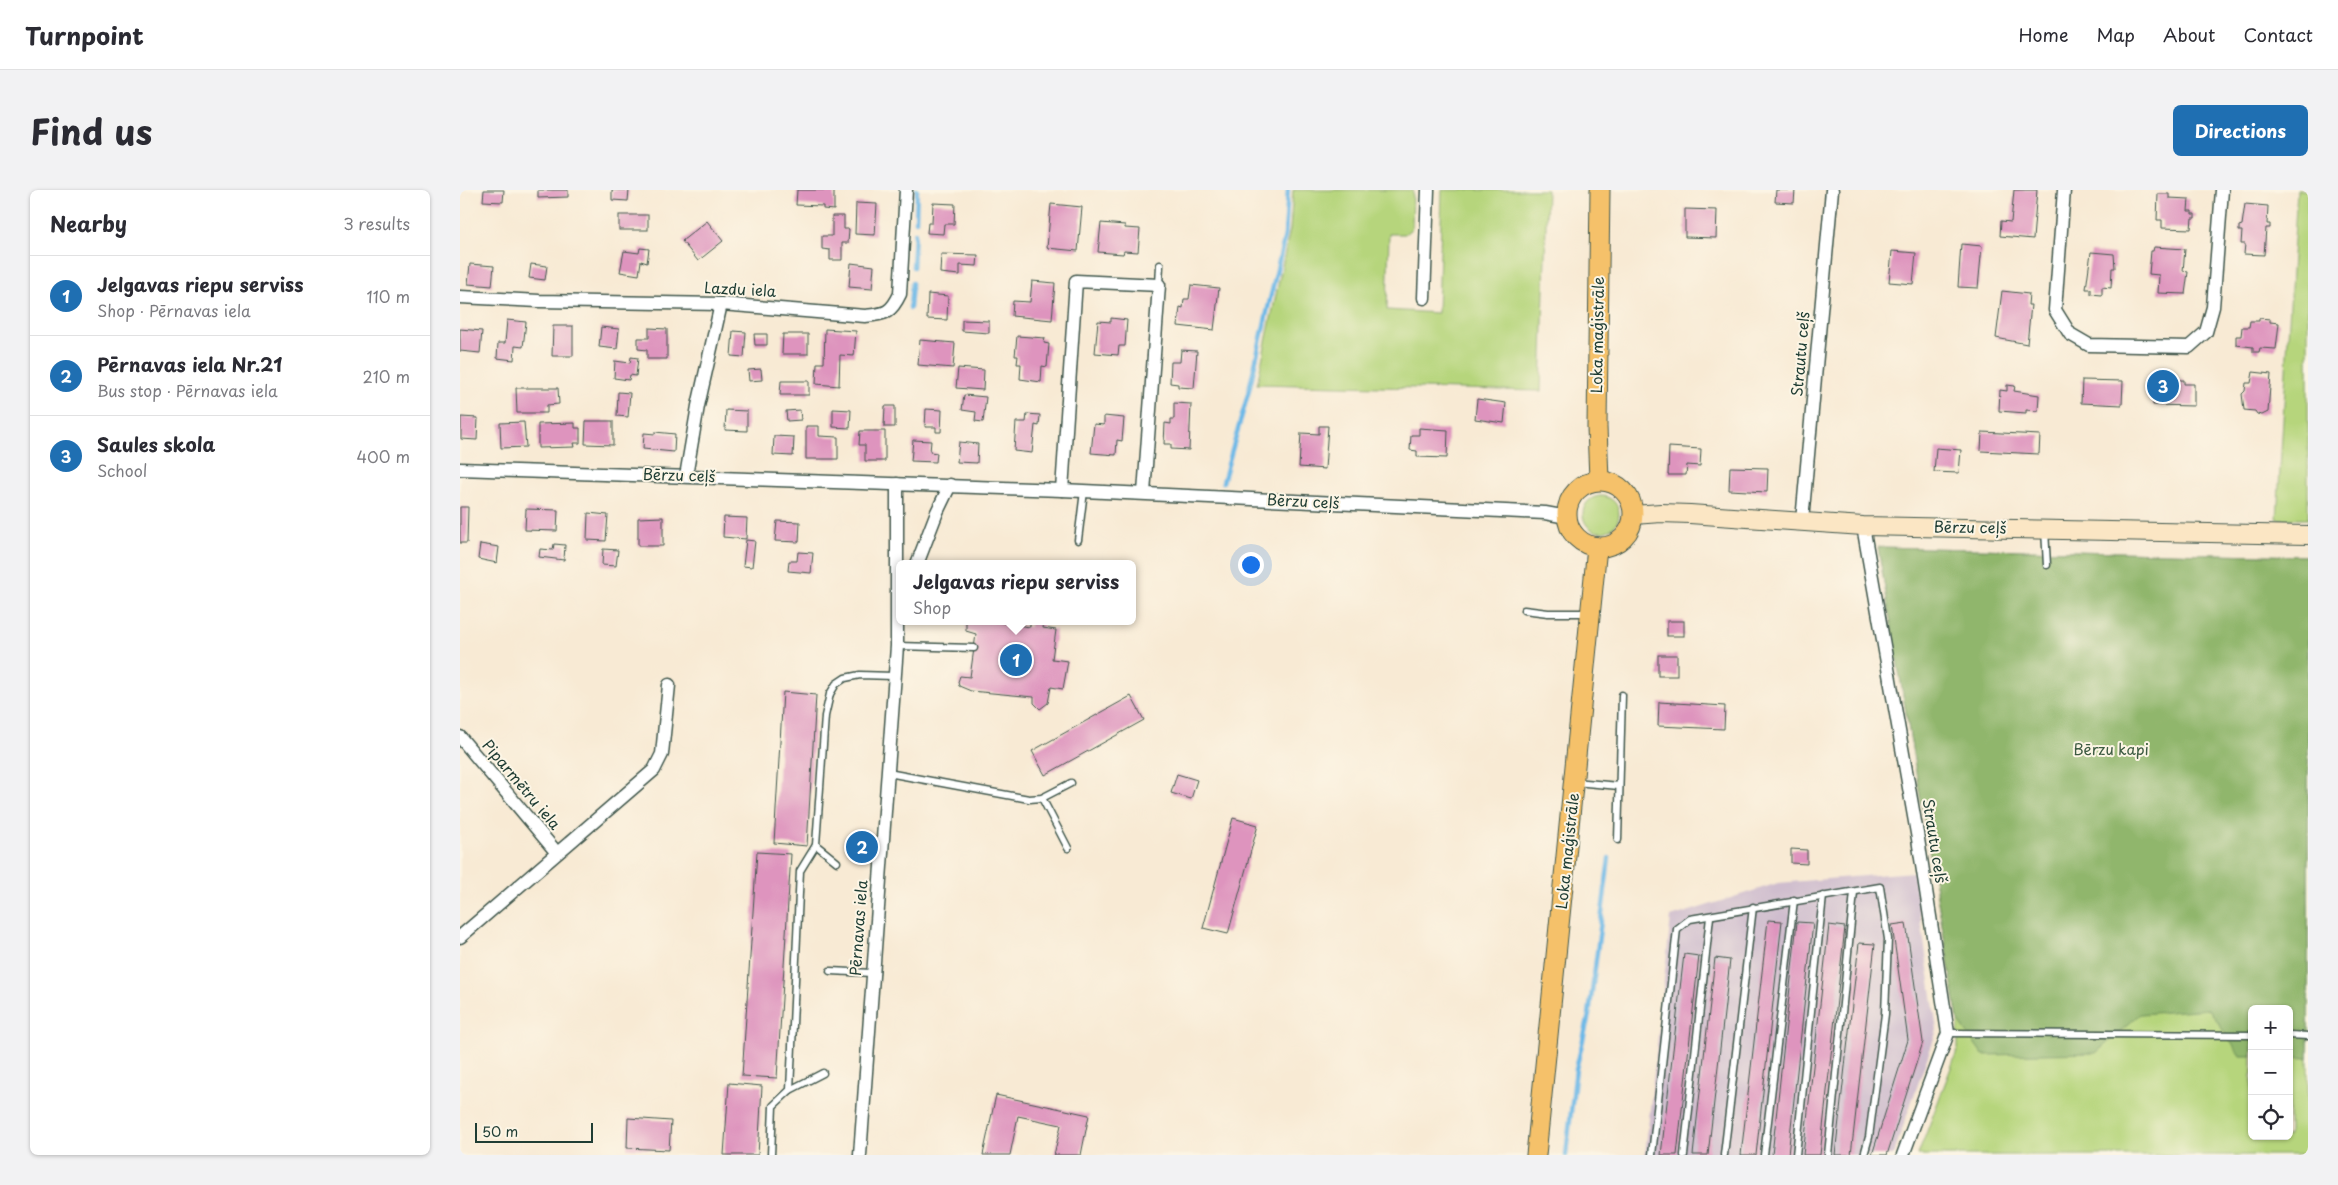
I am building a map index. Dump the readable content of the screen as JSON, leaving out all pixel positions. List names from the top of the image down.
{
  "streets": {
    "main road": ["Loka maģistrāle"],
    "street": [
      "Lazdu iela",
      "Strautu ceļš",
      "Bērzu ceļš",
      "Piparmētru iela",
      "Pērnavas iela"
    ]
  },
  "crossings": [
    ["Loka maģistrāle", "Bērzu ceļš"],
    ["Strautu ceļš", "Bērzu ceļš"],
    ["Bērzu ceļš", "Pērnavas iela"]
  ],
  "parks": ["Bērzu kapi"],
  "scale_bar": "50 m",
  "page": {
    "header": "Turnpoint",
    "nav": [
      "Home",
      "Map",
      "About",
      "Contact"
    ],
    "title": "Find us",
    "buttons": "Directions",
    "heading": ["Nearby", "3 results"],
    "list": [
      {
        "mark": "1",
        "name": "Jelgavas riepu serviss",
        "note": "Shop · Pērnavas iela",
        "value": "110 m"
      },
      {
        "mark": "2",
        "name": "Pērnavas iela Nr.21",
        "note": "Bus stop · Pērnavas iela",
        "value": "210 m"
      },
      {
        "mark": "3",
        "name": "Saules skola",
        "note": "School",
        "value": "400 m"
      }
    ],
    "pins": ["3", "1", "2"],
    "popup": ["Jelgavas riepu serviss", "Shop"],
    "map_buttons": ["+", "−"],
    "scale": "50 m"
  }
}
